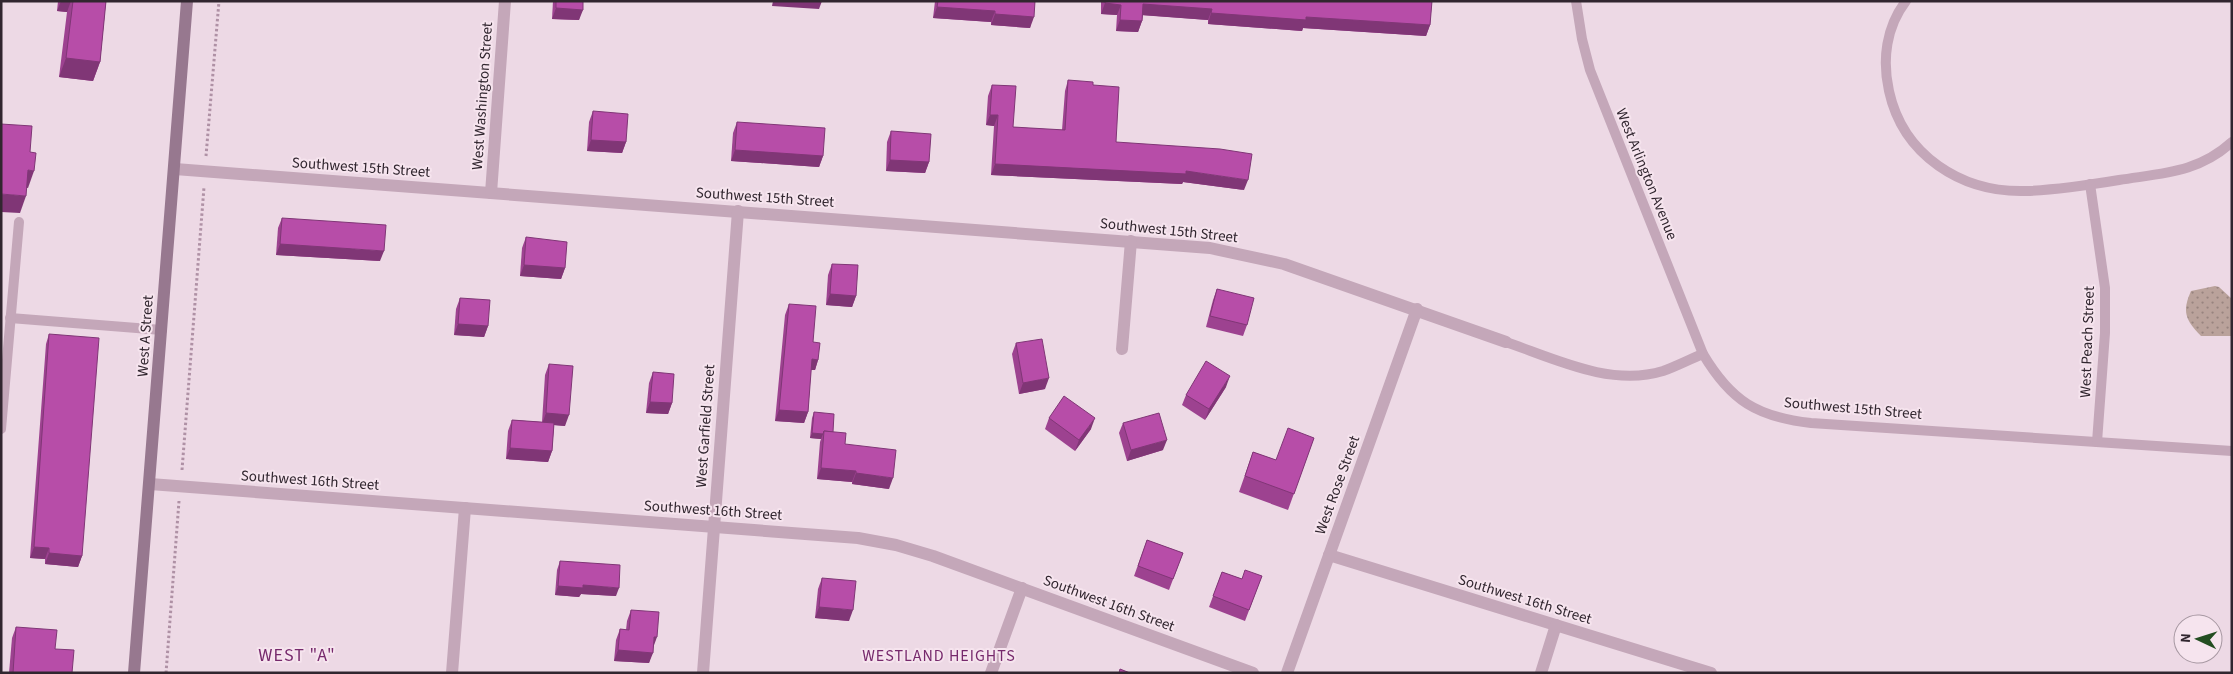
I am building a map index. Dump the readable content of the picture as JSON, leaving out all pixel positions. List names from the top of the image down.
{
  "streets": {
    "main road": ["West A Street"],
    "street": [
      "West Washington Street",
      "Southwest 15th Street",
      "West Garfield Street",
      "Southwest 16th Street",
      "West Rose Street"
    ],
    "lane": ["West Arlington Avenue", "West Peach Street"]
  },
  "crossings": [
    ["West Washington Street", "Southwest 15th Street"],
    ["Southwest 15th Street", "West Arlington Avenue"],
    ["Southwest 15th Street", "West A Street"],
    ["Southwest 15th Street", "West Peach Street"],
    ["Southwest 15th Street", "West Garfield Street"],
    ["Southwest 15th Street", "West Rose Street"],
    ["West A Street", "Southwest 16th Street"],
    ["West Garfield Street", "Southwest 16th Street"],
    ["Southwest 16th Street", "West Rose Street"]
  ],
  "districts": ["WEST \"A\"", "WESTLAND HEIGHTS"],
  "north": "left"
}
